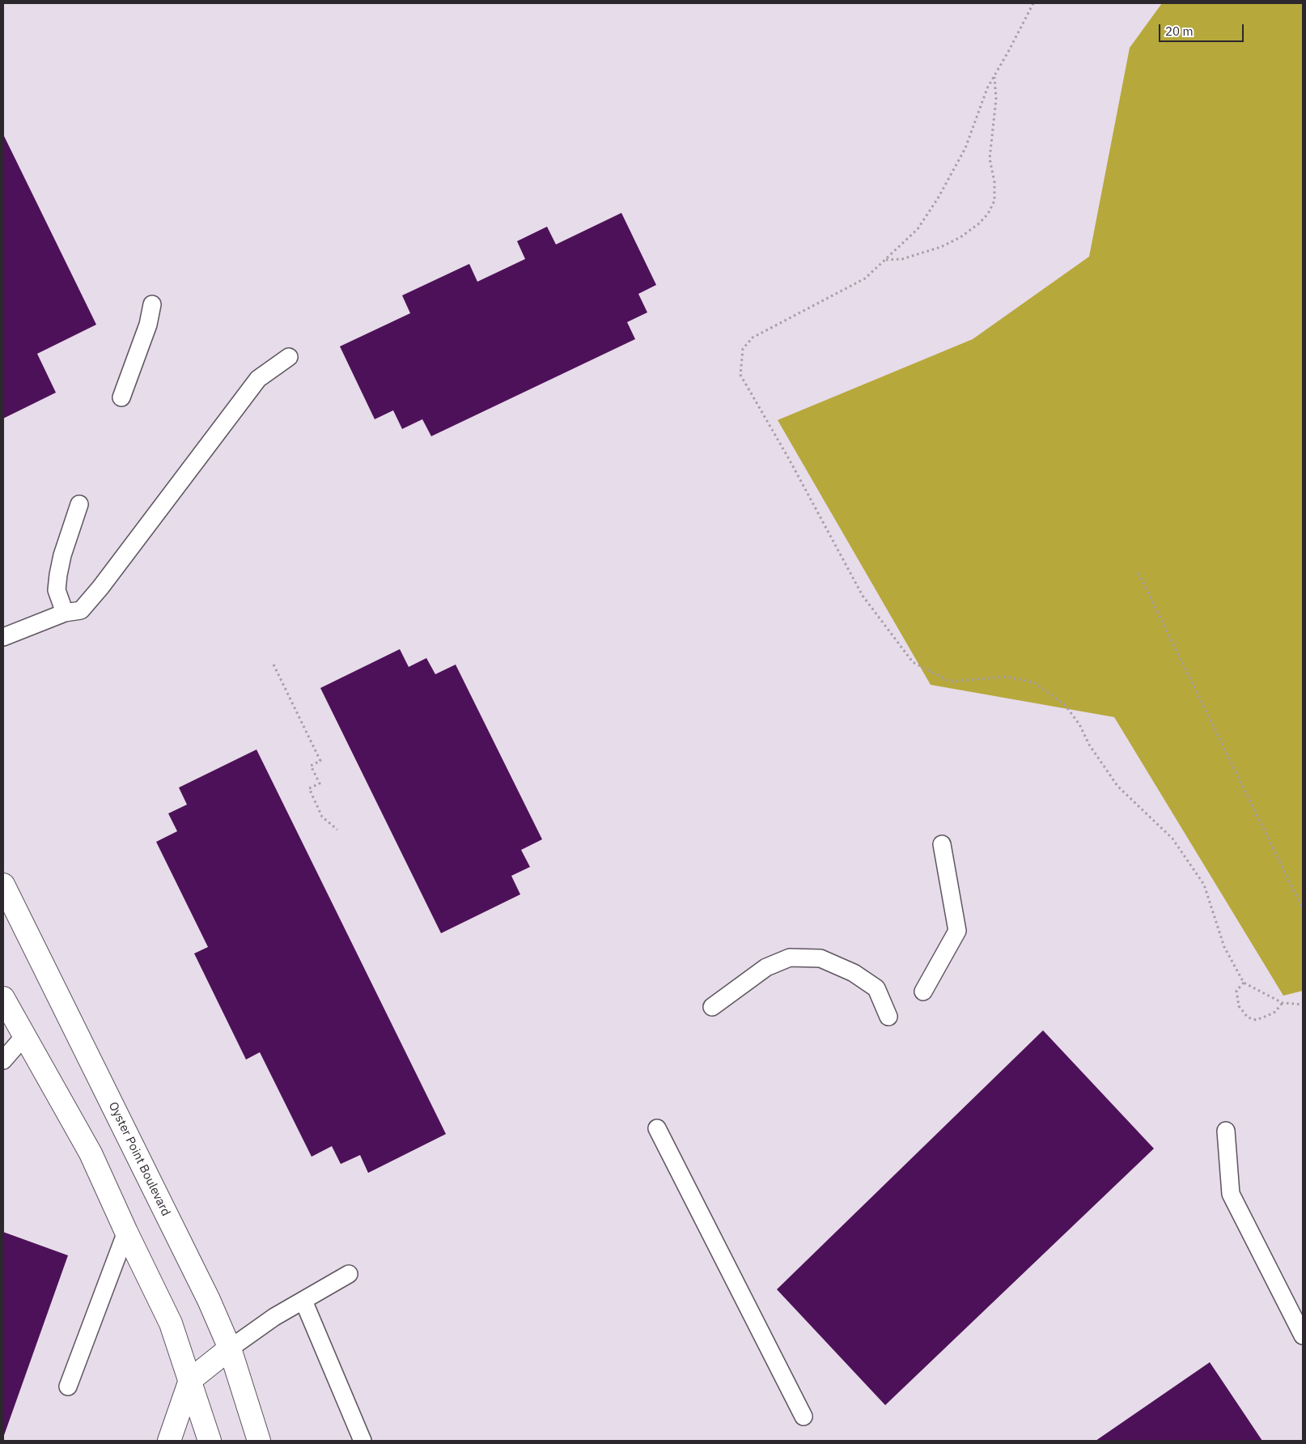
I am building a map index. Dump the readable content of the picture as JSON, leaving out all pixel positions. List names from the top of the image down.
{
  "streets": {
    "street": ["Oyster Point Boulevard"]
  },
  "scale_bar": "20 m"
}
